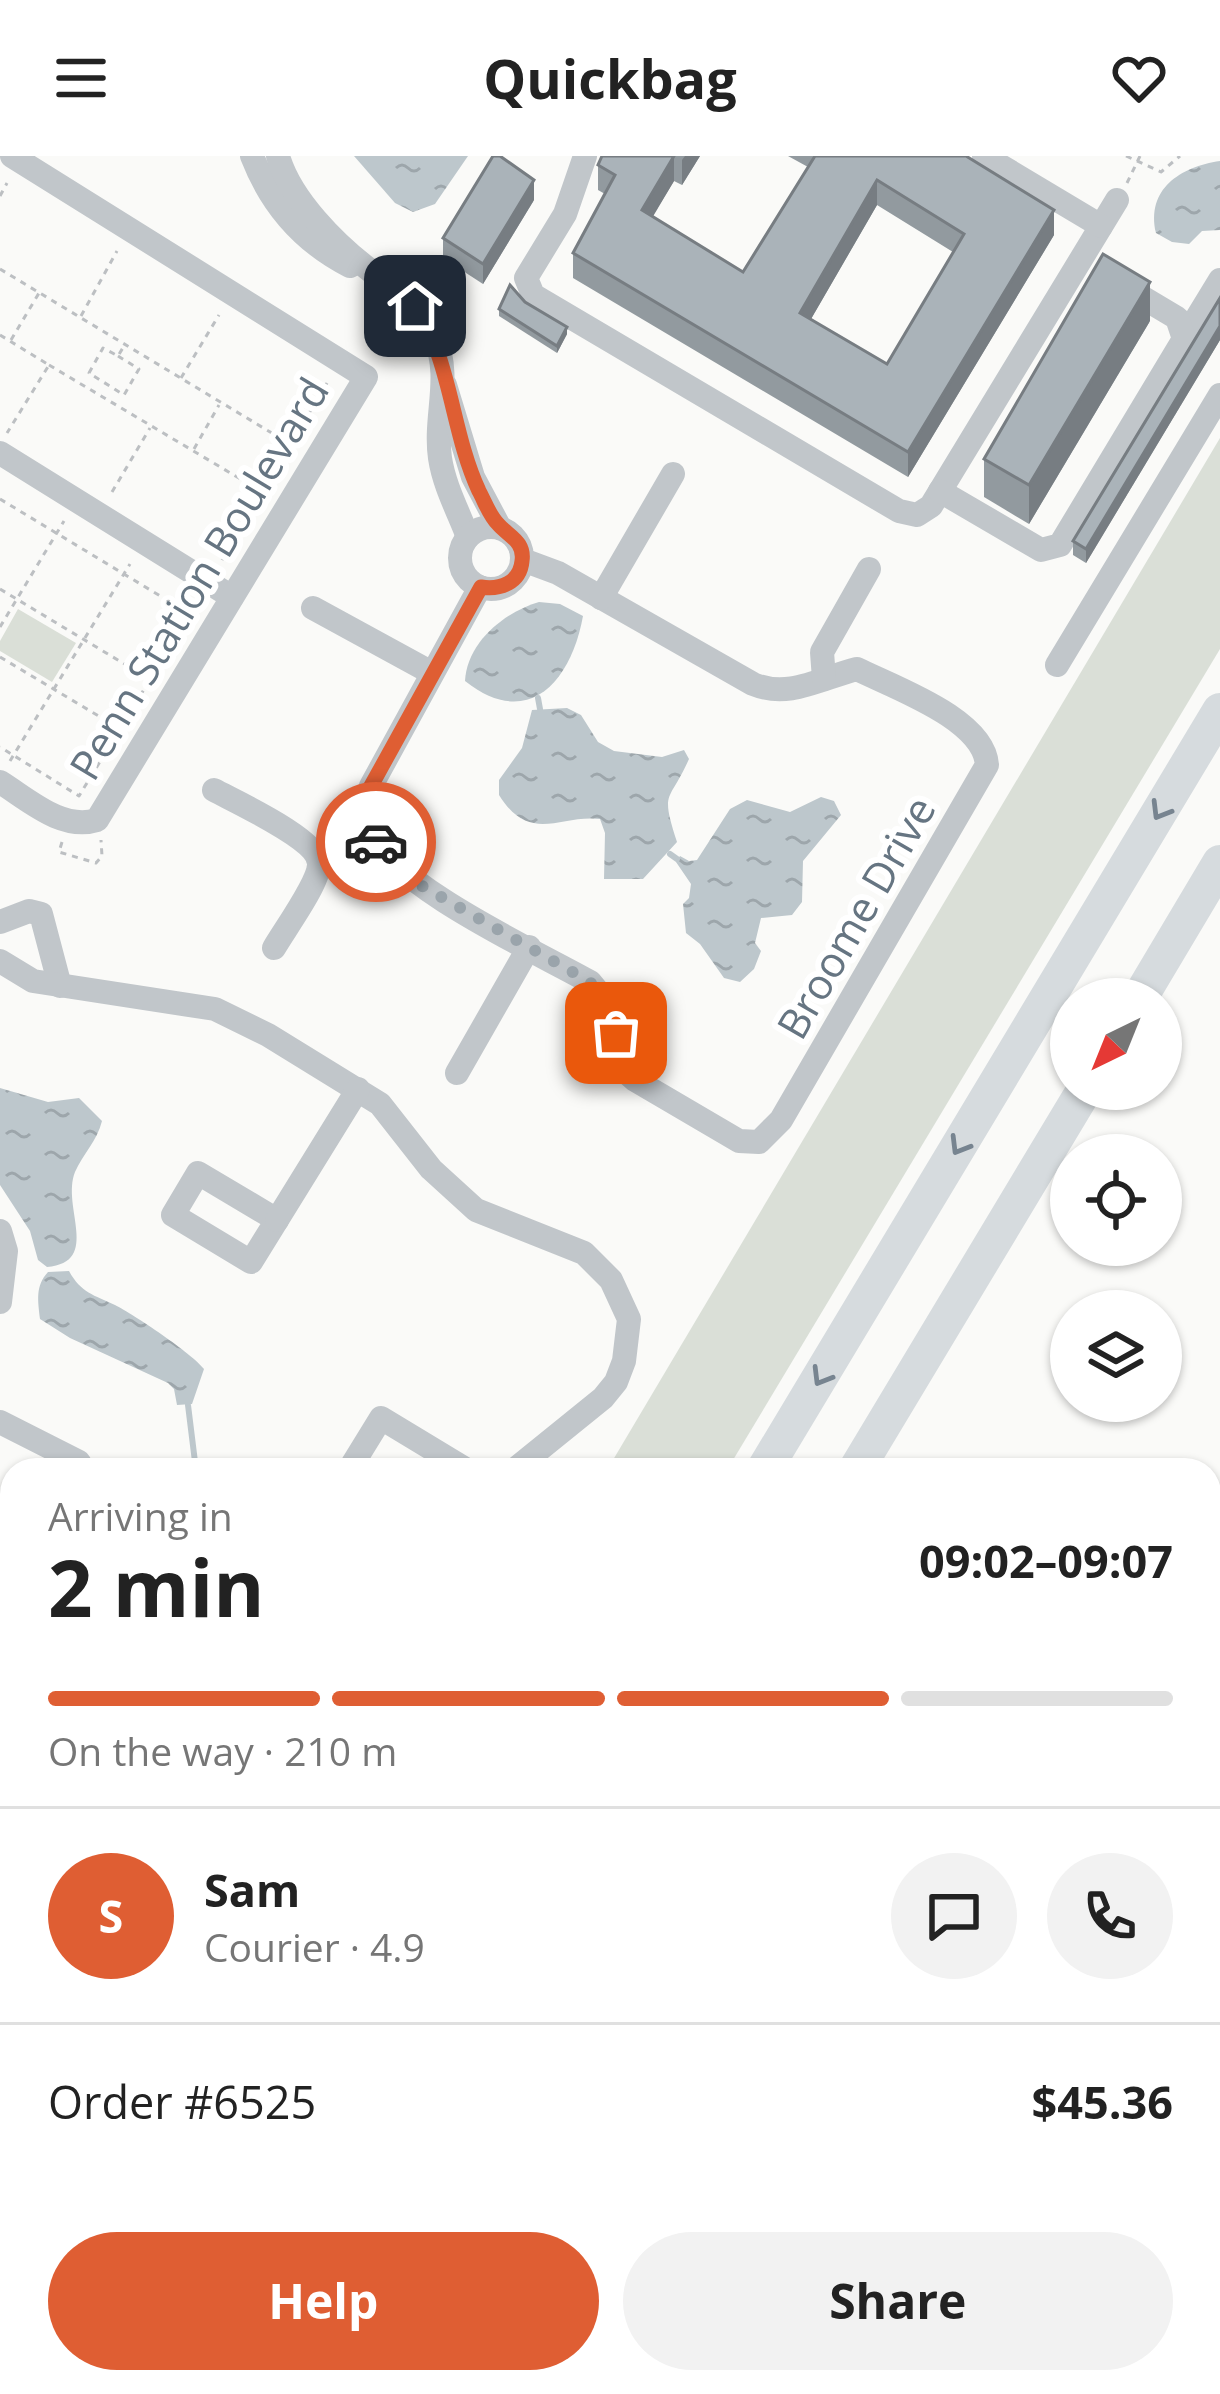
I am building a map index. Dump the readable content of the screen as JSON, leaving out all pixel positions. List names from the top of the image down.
{
  "streets": {
    "street": ["Penn Station Boulevard", "Broome Drive"]
  },
  "north": "bottom left",
  "page": {
    "header": "Quickbag",
    "heading": ["2 min", "Arriving in", "09:02–09:07"],
    "panel": [
      "Sam",
      "Courier · 4.9",
      "Order #6525",
      "$45.36"
    ],
    "bar": "On the way · 210 m",
    "round": "S",
    "buttons": ["Help", "Share"]
  }
}
